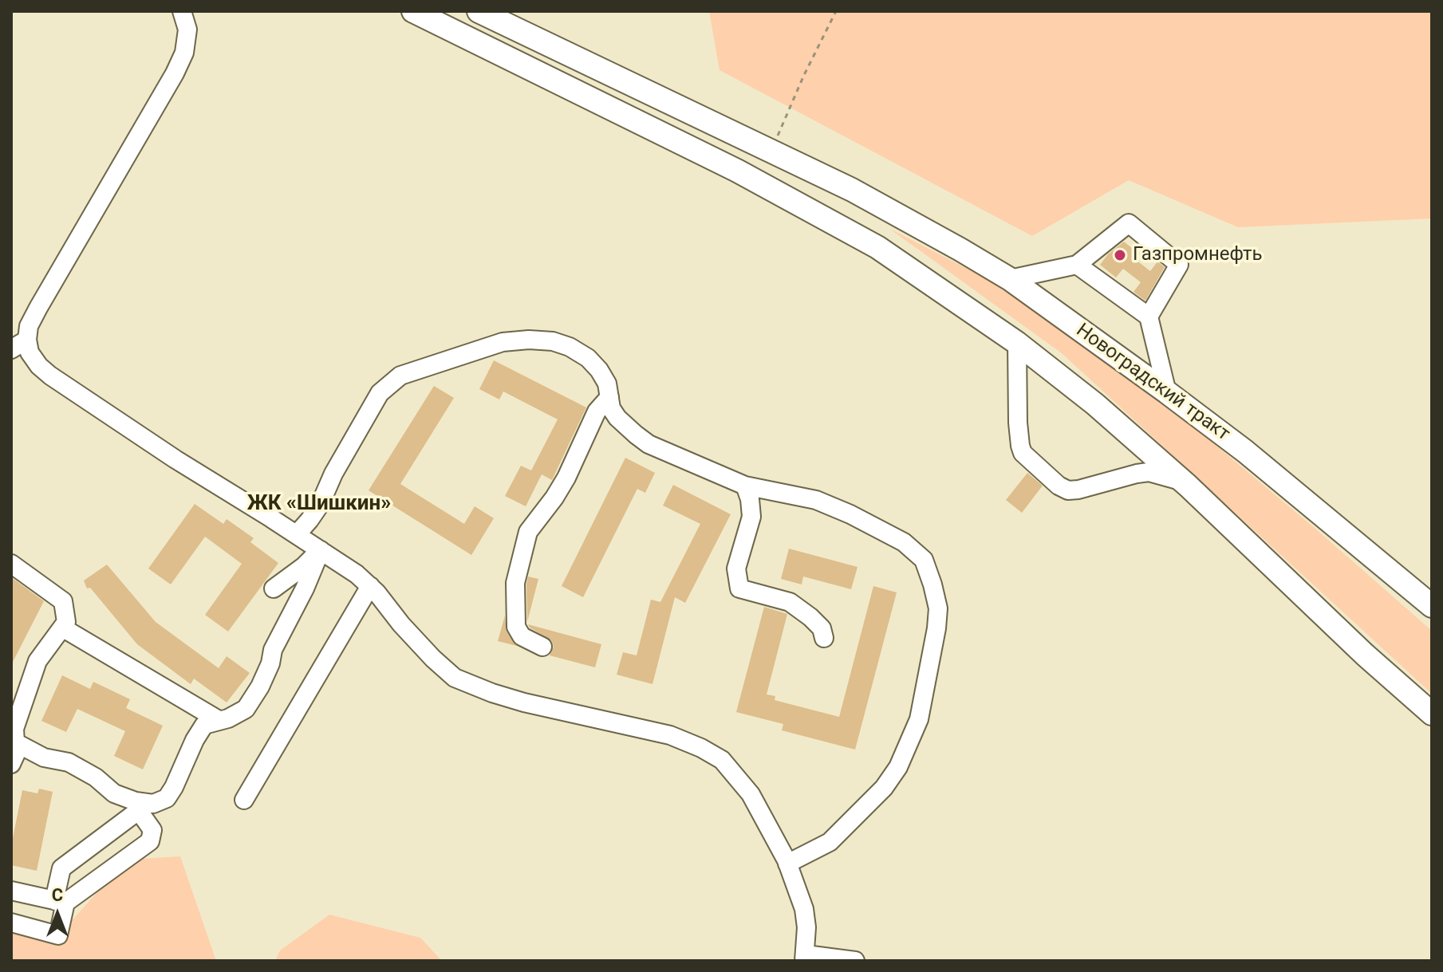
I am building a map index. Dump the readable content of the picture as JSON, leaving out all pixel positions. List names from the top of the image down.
{
  "streets": {
    "main road": ["Новоградский тракт"]
  },
  "districts": ["ЖК «Шишкин»"],
  "places": ["Газпромнефть"],
  "north": "top"
}
